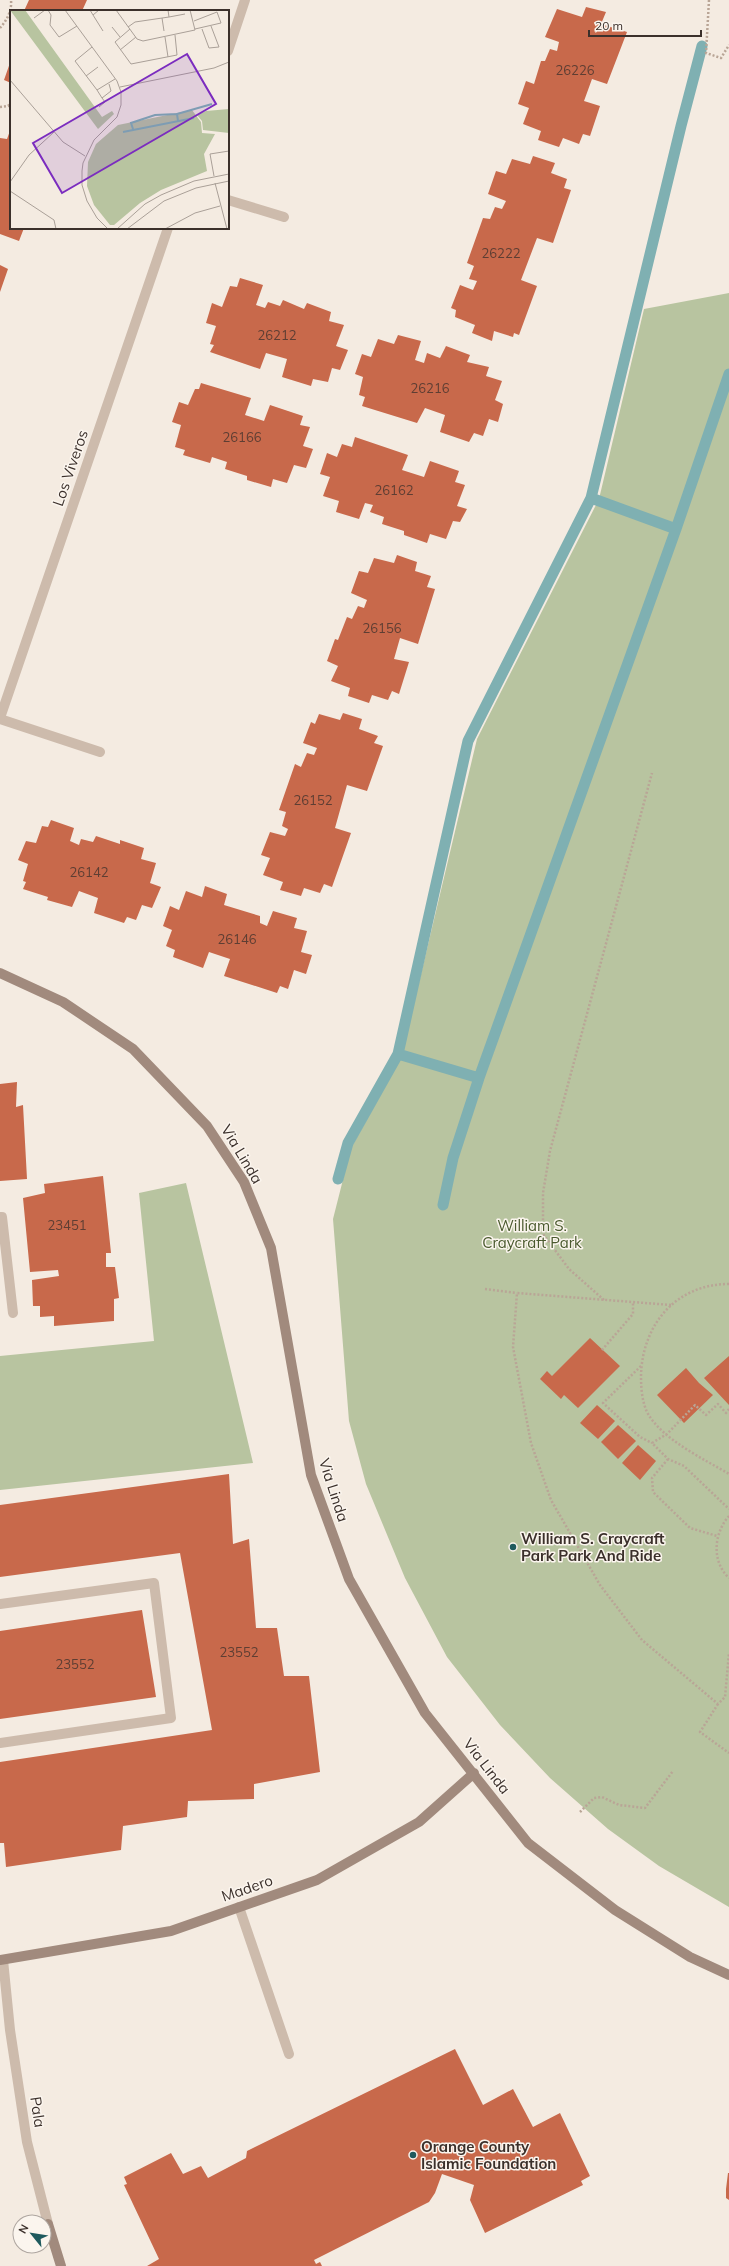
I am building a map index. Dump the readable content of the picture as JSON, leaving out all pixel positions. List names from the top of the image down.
{
  "streets": {
    "street": [
      "Los Viveros",
      "Via Linda",
      "Madero",
      "Pala"
    ]
  },
  "crossings": [
    ["Via Linda", "Madero"],
    ["Madero", "Pala"]
  ],
  "parks": ["William S. Craycraft Park"],
  "places": ["William S. Craycraft Park Park And Ride", "Orange County Islamic Foundation"],
  "house_numbers": [
    "26226",
    "26222",
    "26212",
    "26216",
    "26166",
    "26162",
    "26156",
    "26152",
    "26142",
    "26146",
    "23451",
    "23552",
    "23552"
  ],
  "scale_bar": "20 m",
  "north": "top left"
}
